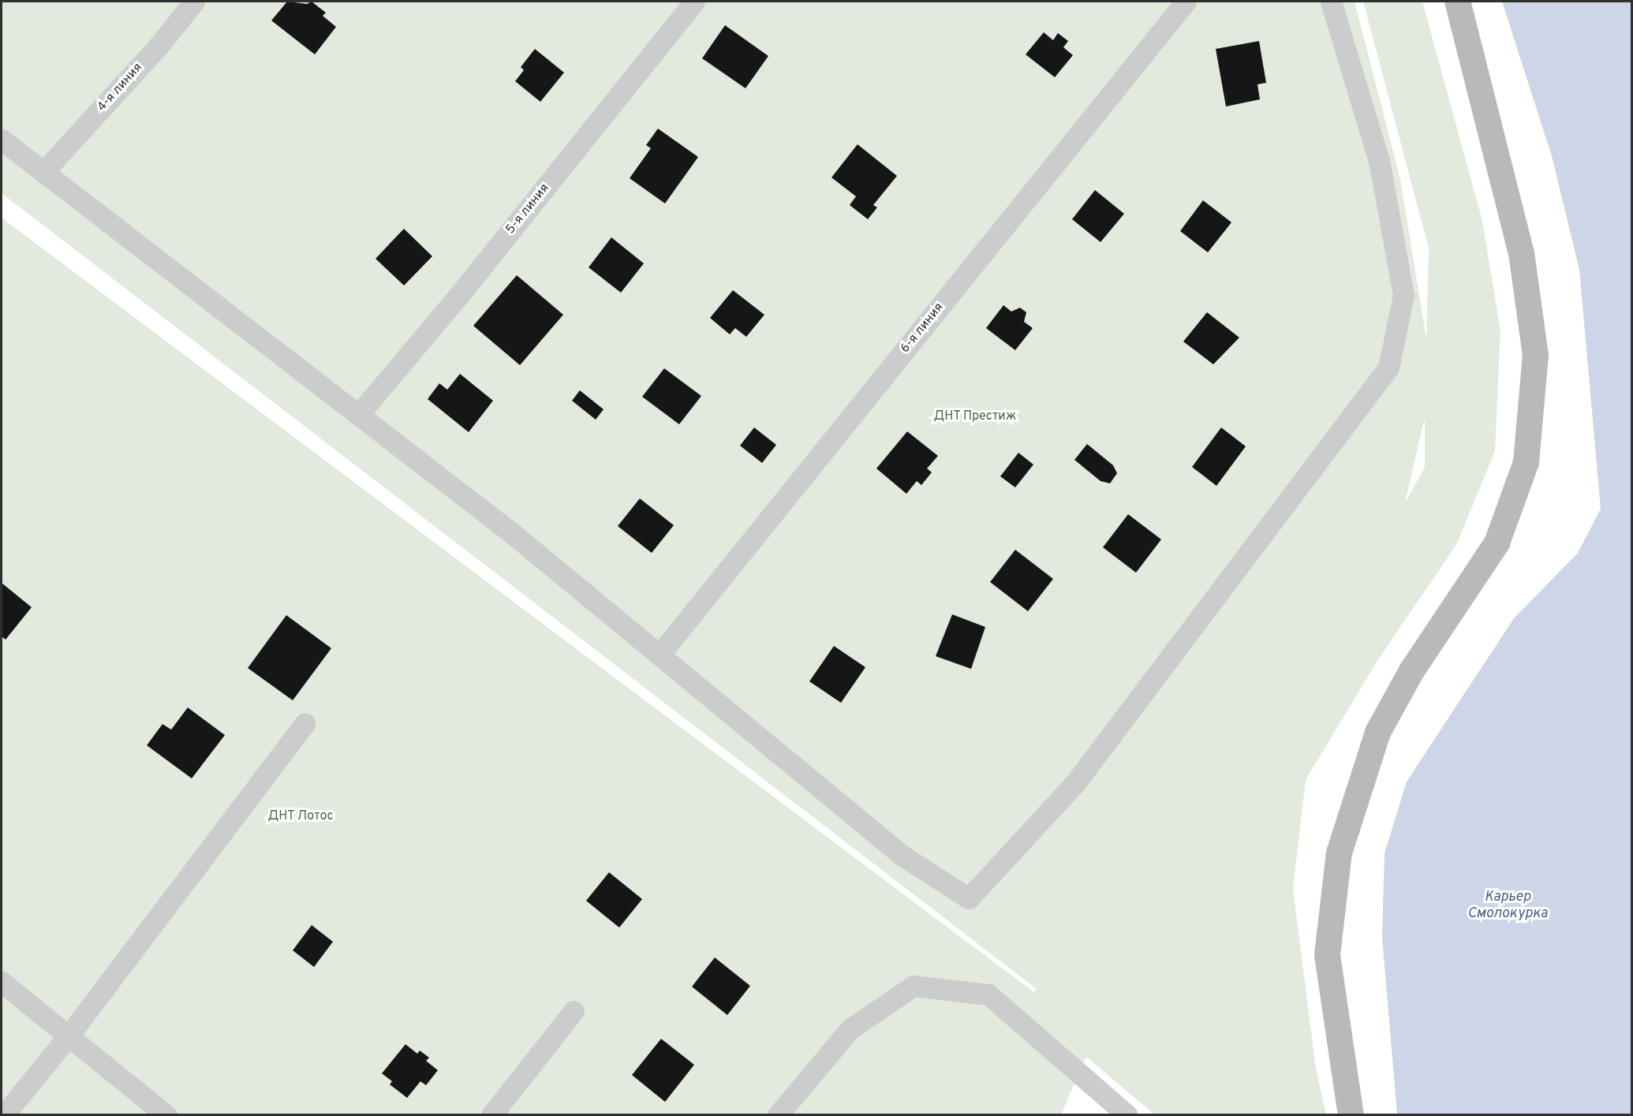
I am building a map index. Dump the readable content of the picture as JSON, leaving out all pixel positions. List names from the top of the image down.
{
  "streets": {
    "street": ["4-я линия", "5-я линия", "6-я линия"]
  },
  "water": ["Карьер Смолокурка"],
  "parks": ["ДНТ Престиж", "ДНТ Лотос"]
}
